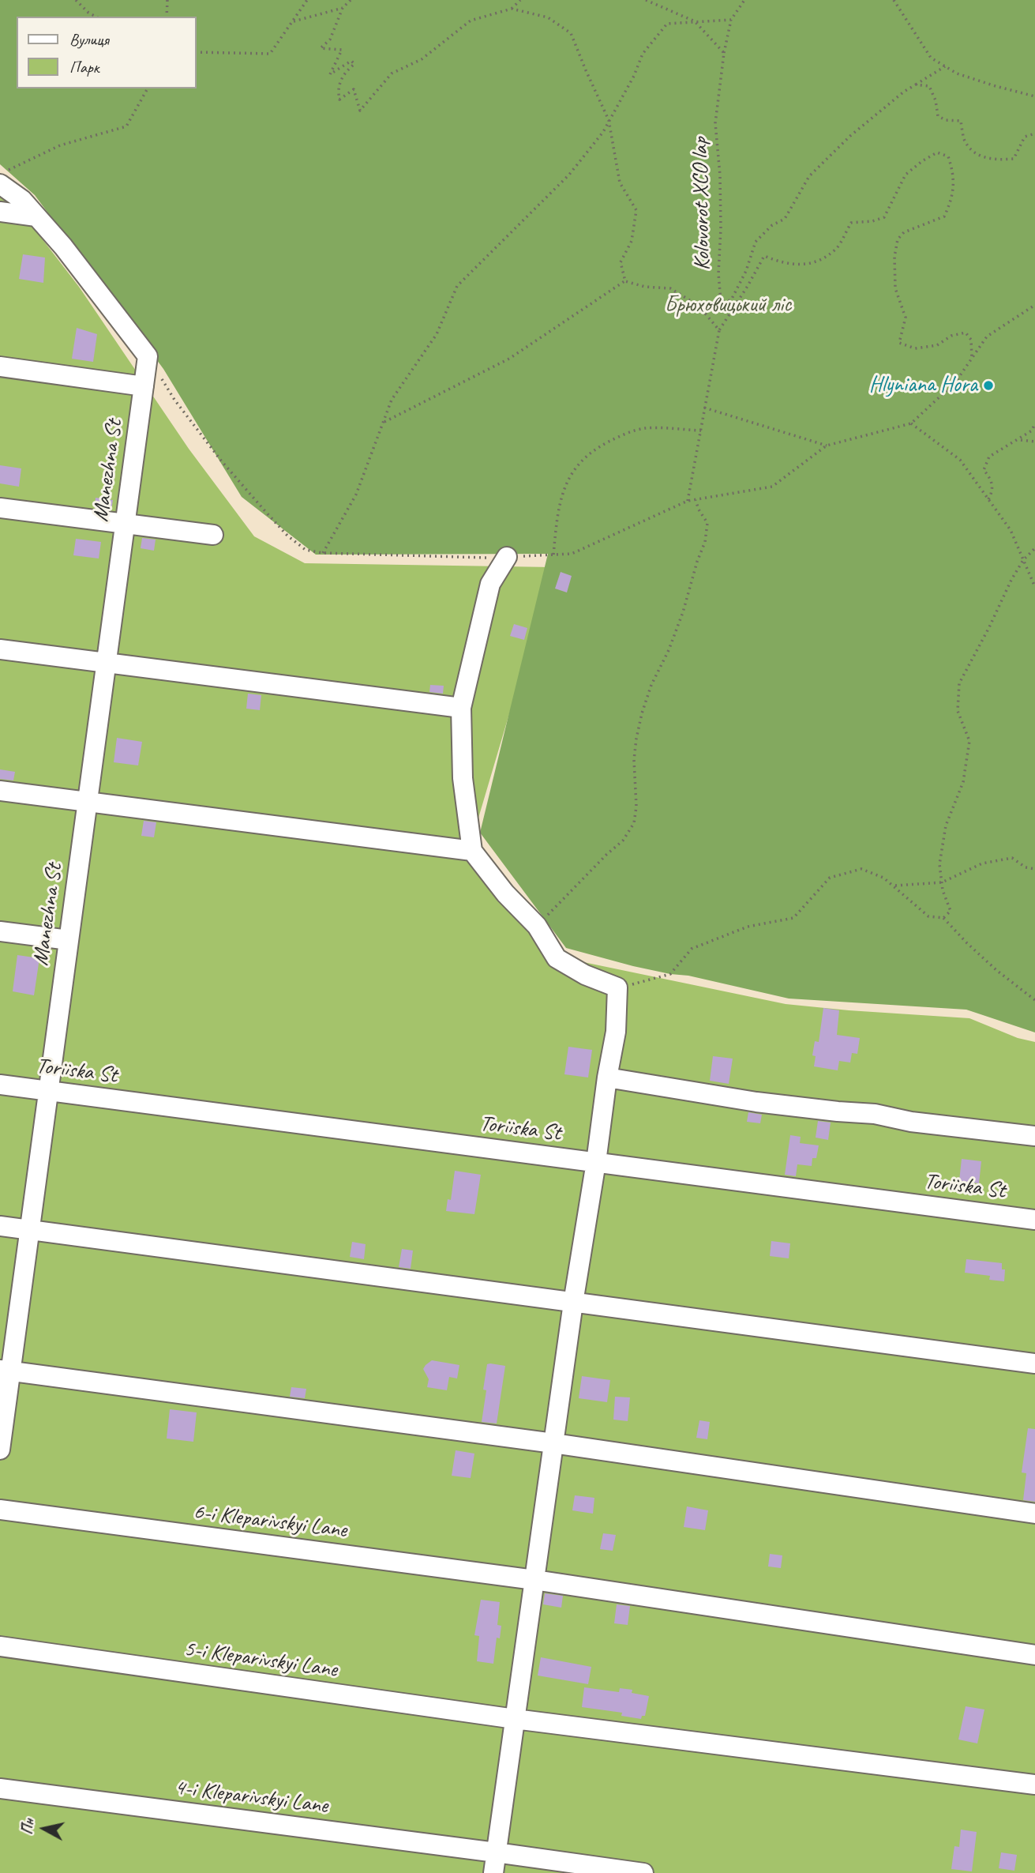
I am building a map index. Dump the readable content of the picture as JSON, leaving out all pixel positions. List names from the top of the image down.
{
  "streets": {
    "street": [
      "Manezhna St",
      "Toriiska St",
      "6-i Kleparivskyi Lane",
      "5-i Kleparivskyi Lane",
      "4-i Kleparivskyi Lane"
    ],
    "path": ["Kolovorot XCO lap"]
  },
  "crossings": [
    ["Manezhna St", "Toriiska St"]
  ],
  "parks": ["Брюховицький ліс"],
  "places": ["Hlyniana Hora"],
  "legend": ["Вулиця", "Парк"],
  "north": "left"
}
